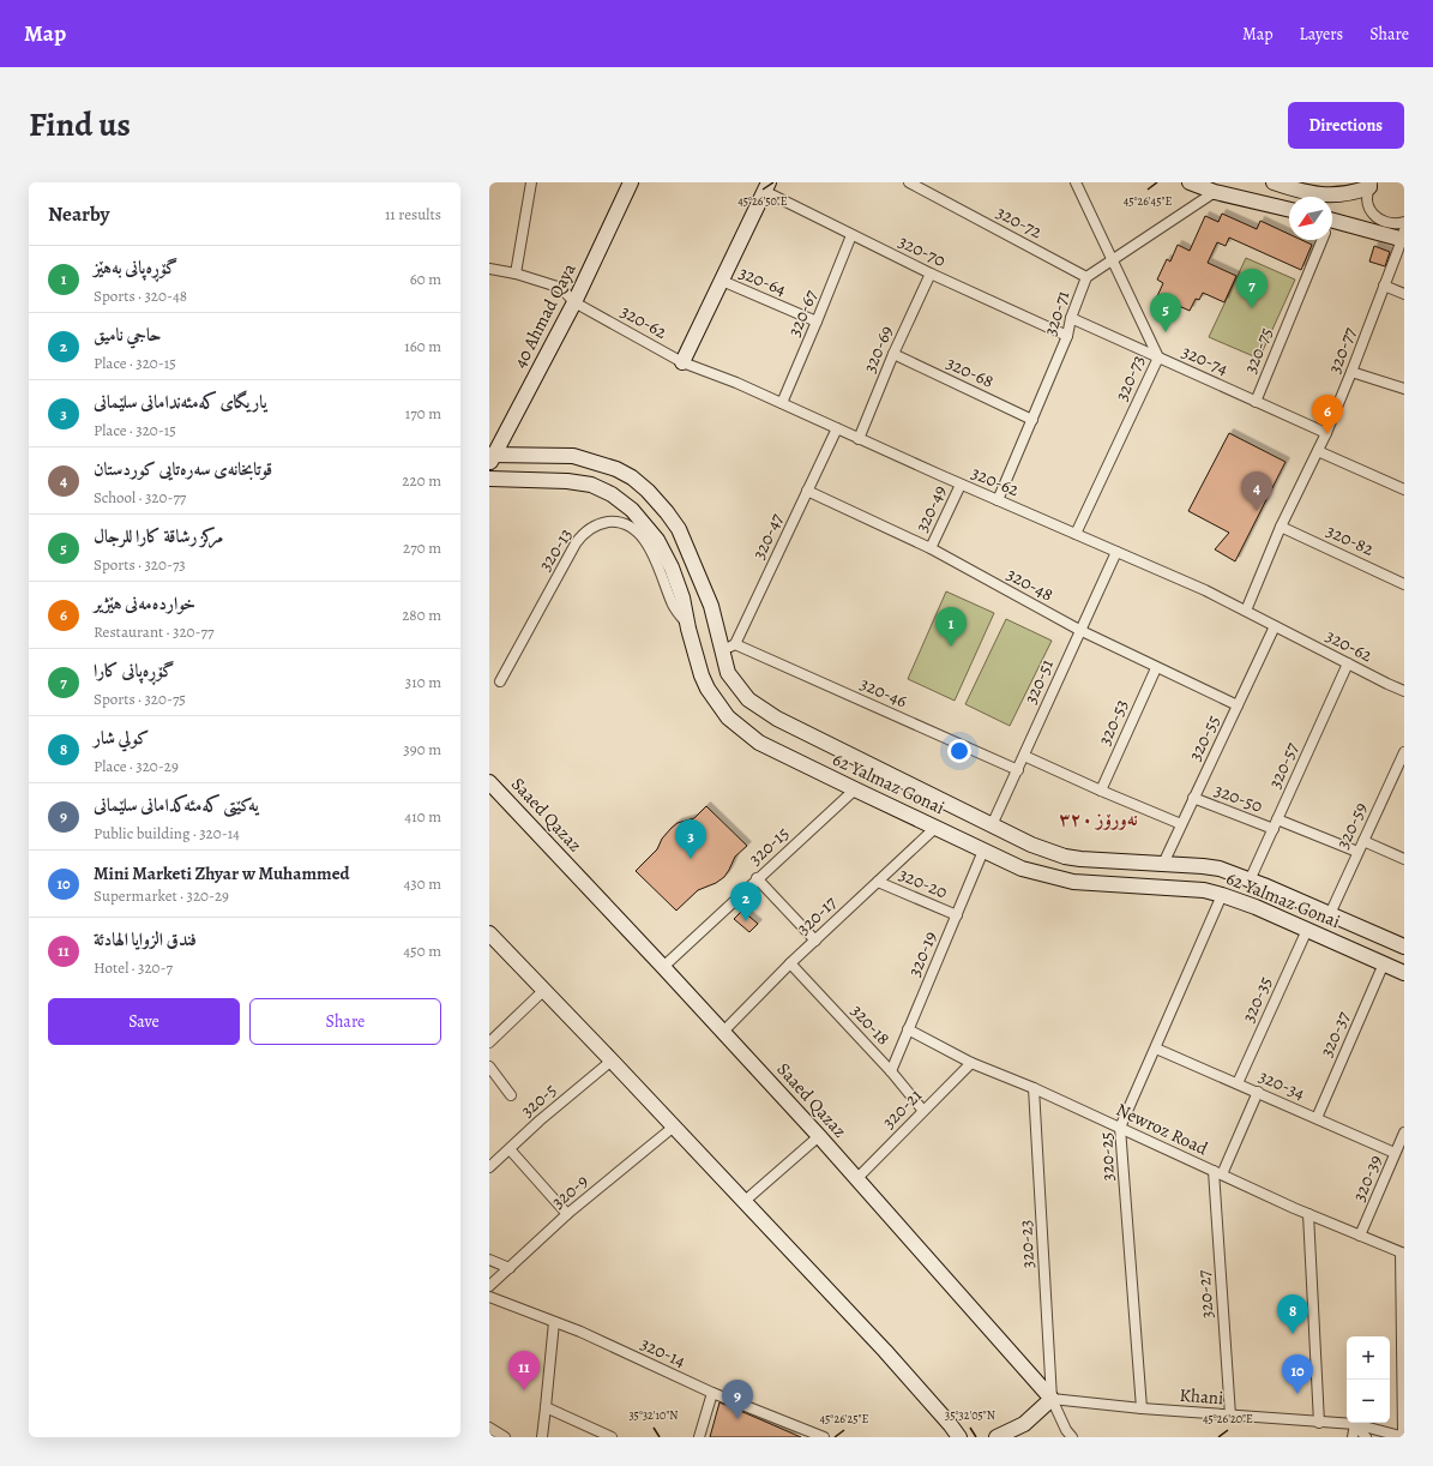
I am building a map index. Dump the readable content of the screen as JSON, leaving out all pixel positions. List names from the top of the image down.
{
  "streets": {
    "street": [
      "320-72",
      "320-70",
      "320-64",
      "320-67",
      "320-71",
      "40 Ahmad Qaya",
      "320-62",
      "320-69",
      "320-75",
      "320-77",
      "320-74",
      "320-68",
      "320-73",
      "320-49",
      "320-47",
      "320-82",
      "320-13",
      "320-48",
      "320-51",
      "320-46",
      "320-53",
      "320-55",
      "320-57",
      "62 Yalmaz Gonai",
      "320-50",
      "Saaed Qazaz",
      "320-59",
      "320-15",
      "320-20",
      "320-17",
      "320-19",
      "320-35",
      "320-18",
      "320-37",
      "320-34",
      "320-5",
      "320-21",
      "Newroz Road",
      "320-25",
      "320-39",
      "320-9",
      "320-23",
      "320-27",
      "320-14",
      "Khani"
    ]
  },
  "crossings": [
    ["320-72", "320-71"],
    ["320-70", "320-67"],
    ["320-70", "320-71"],
    ["320-70", "320-69"],
    ["320-64", "320-67"],
    ["320-67", "320-62"],
    ["320-71", "320-62"],
    ["320-71", "320-74"],
    ["320-71", "320-68"],
    ["320-71", "320-73"],
    ["40 Ahmad Qaya", "320-62"],
    ["40 Ahmad Qaya", "62 Yalmaz Gonai"],
    ["320-62", "320-69"],
    ["320-62", "320-77"],
    ["320-62", "320-73"],
    ["320-62", "320-49"],
    ["320-62", "320-47"],
    ["320-62", "320-51"],
    ["320-62", "320-55"],
    ["320-62", "320-57"],
    ["320-69", "320-68"],
    ["320-75", "320-74"],
    ["320-77", "320-74"],
    ["320-77", "320-82"],
    ["320-74", "320-73"],
    ["320-49", "320-48"],
    ["320-47", "320-48"],
    ["320-47", "320-46"],
    ["320-13", "62 Yalmaz Gonai"],
    ["320-48", "320-51"],
    ["320-48", "320-53"],
    ["320-48", "320-55"],
    ["320-51", "320-46"],
    ["320-51", "62 Yalmaz Gonai"],
    ["320-55", "62 Yalmaz Gonai"],
    ["320-55", "320-50"],
    ["320-57", "62 Yalmaz Gonai"],
    ["320-57", "320-50"],
    ["62 Yalmaz Gonai", "320-59"],
    ["62 Yalmaz Gonai", "320-15"],
    ["62 Yalmaz Gonai", "320-17"],
    ["62 Yalmaz Gonai", "320-19"],
    ["62 Yalmaz Gonai", "320-35"],
    ["62 Yalmaz Gonai", "320-37"],
    ["62 Yalmaz Gonai", "320-25"],
    ["320-50", "320-59"],
    ["Saaed Qazaz", "320-15"],
    ["Saaed Qazaz", "320-17"],
    ["Saaed Qazaz", "320-21"],
    ["Saaed Qazaz", "320-23"],
    ["Saaed Qazaz", "Khani"],
    ["320-20", "320-17"],
    ["320-20", "320-19"],
    ["320-17", "320-18"],
    ["320-19", "320-18"],
    ["320-19", "Newroz Road"],
    ["320-35", "320-34"],
    ["320-18", "320-21"],
    ["320-37", "320-34"],
    ["320-34", "320-25"],
    ["320-34", "320-39"],
    ["320-21", "Newroz Road"],
    ["Newroz Road", "320-25"],
    ["Newroz Road", "320-39"],
    ["Newroz Road", "320-23"],
    ["Newroz Road", "320-27"],
    ["320-25", "Khani"],
    ["320-23", "Khani"],
    ["320-27", "Khani"]
  ],
  "districts": ["نەورۆز ٣٢٠"],
  "north": "bottom left",
  "page": {
    "header": "Map",
    "nav": ["Map", "Layers", "Share"],
    "title": "Find us",
    "buttons": [
      "Directions",
      ["Save", "Share"]
    ],
    "heading": ["Nearby", "11 results"],
    "list": [
      {
        "mark": "1",
        "name": "گۆڕەپانی بەهێز",
        "note": "Sports · 320-48",
        "value": "60 m"
      },
      {
        "mark": "2",
        "name": "حاجي ناميق",
        "note": "Place · 320-15",
        "value": "160 m"
      },
      {
        "mark": "3",
        "name": "یاریگای کەمئەندامانی سلێمانی",
        "note": "Place · 320-15",
        "value": "170 m"
      },
      {
        "mark": "4",
        "name": "قوتابخانەی سەرەتایی کوردستان",
        "note": "School · 320-77",
        "value": "220 m"
      },
      {
        "mark": "5",
        "name": "مركز رشاقة كارا للرجال",
        "note": "Sports · 320-73",
        "value": "270 m"
      },
      {
        "mark": "6",
        "name": "خواردەمەنی هێژیر",
        "note": "Restaurant · 320-77",
        "value": "280 m"
      },
      {
        "mark": "7",
        "name": "گۆڕەپانی کارا",
        "note": "Sports · 320-75",
        "value": "310 m"
      },
      {
        "mark": "8",
        "name": "كولي شار",
        "note": "Place · 320-29",
        "value": "390 m"
      },
      {
        "mark": "9",
        "name": "یەکێتی کەمئەکدامانی سلێمانی",
        "note": "Public building · 320-14",
        "value": "410 m"
      },
      {
        "mark": "10",
        "name": "Mini Marketi Zhyar w Muhammed",
        "note": "Supermarket · 320-29",
        "value": "430 m"
      },
      {
        "mark": "11",
        "name": "فندق الزوايا الهادئة",
        "note": "Hotel · 320-7",
        "value": "450 m"
      }
    ],
    "pins": [
      "7",
      "5",
      "6",
      "4",
      "1",
      "3",
      "2",
      "8",
      "11",
      "10",
      "9"
    ],
    "map_buttons": ["+", "−"]
  },
  "coordinates": [
    "45°26'50\"E",
    "45°26'45\"E",
    "35°32'10\"N",
    "35°32'05\"N",
    "45°26'25\"E",
    "45°26'20\"E"
  ]
}
